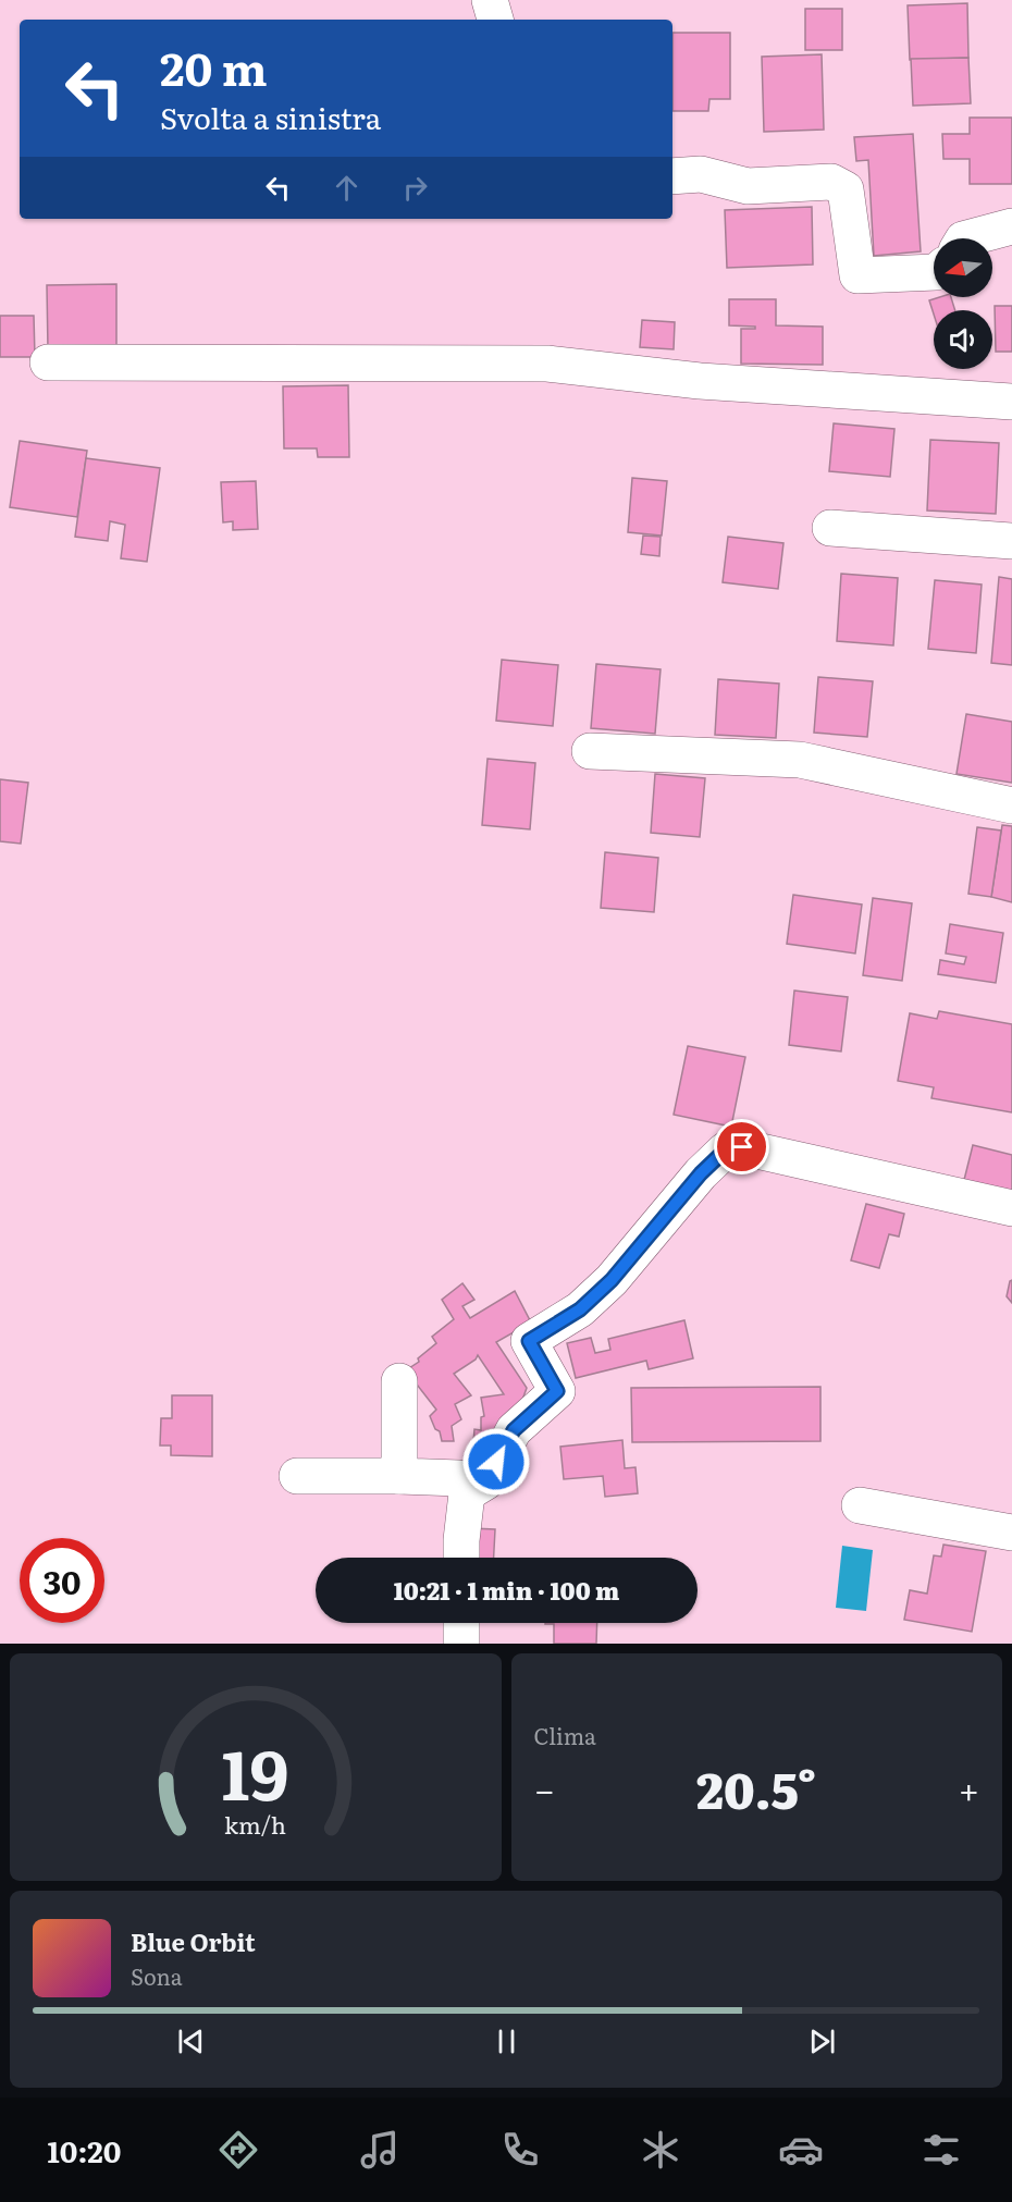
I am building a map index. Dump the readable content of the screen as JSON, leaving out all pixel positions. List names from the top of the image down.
{
  "north": "left",
  "page": {
    "turn": ["20 m", "Svolta a sinistra"],
    "limit": "30",
    "trip": "10:21 · 1 min · 100 m",
    "tile": "Clima",
    "heat": ["−", "20.5°", "+"],
    "song": ["Blue Orbit", "Sona"],
    "tabs": "10:20",
    "gauge": ["19", "km/h"]
  }
}
